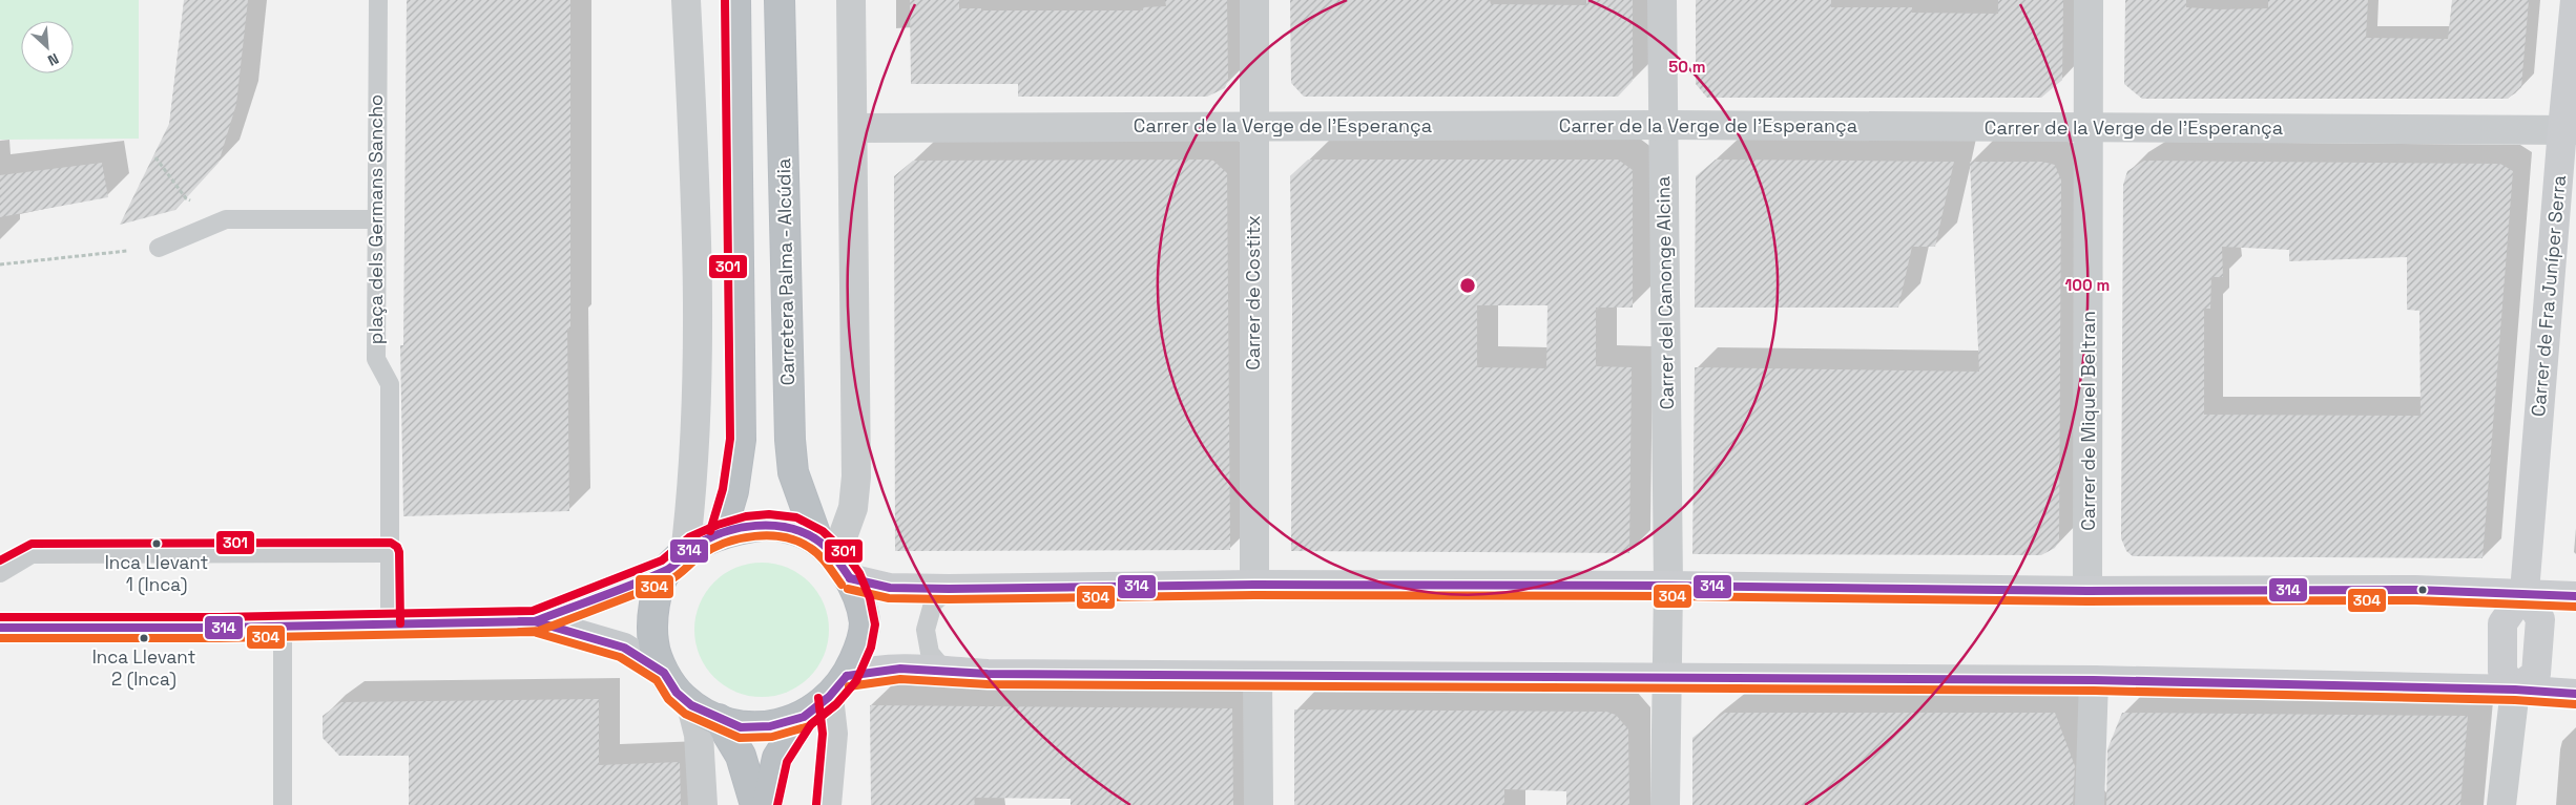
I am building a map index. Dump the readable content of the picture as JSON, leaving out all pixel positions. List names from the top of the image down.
{
  "streets": {
    "highway": ["Carretera Palma - Alcúdia"],
    "main road": ["Carrer de Fra Juníper Serra"],
    "street": [
      "Carrer de la Verge de l'Esperança",
      "Carrer de Costitx",
      "Carrer del Canonge Alcina",
      "Carrer de Miquel Beltran"
    ],
    "lane": ["plaça dels Germans Sancho"]
  },
  "crossings": [
    ["Carrer de la Verge de l'Esperança", "Carrer de Costitx"],
    ["Carrer de la Verge de l'Esperança", "Carrer del Canonge Alcina"],
    ["Carrer de la Verge de l'Esperança", "Carrer de Fra Juníper Serra"],
    ["Carrer de la Verge de l'Esperança", "Carrer de Miquel Beltran"]
  ],
  "places": ["Inca Llevant 1 (Inca)", "Inca Llevant 2 (Inca)"],
  "lines": ["transit line 301", "transit line 314", "transit line 304"],
  "north": "bottom right",
  "rings": ["50 m", "100 m"]
}
